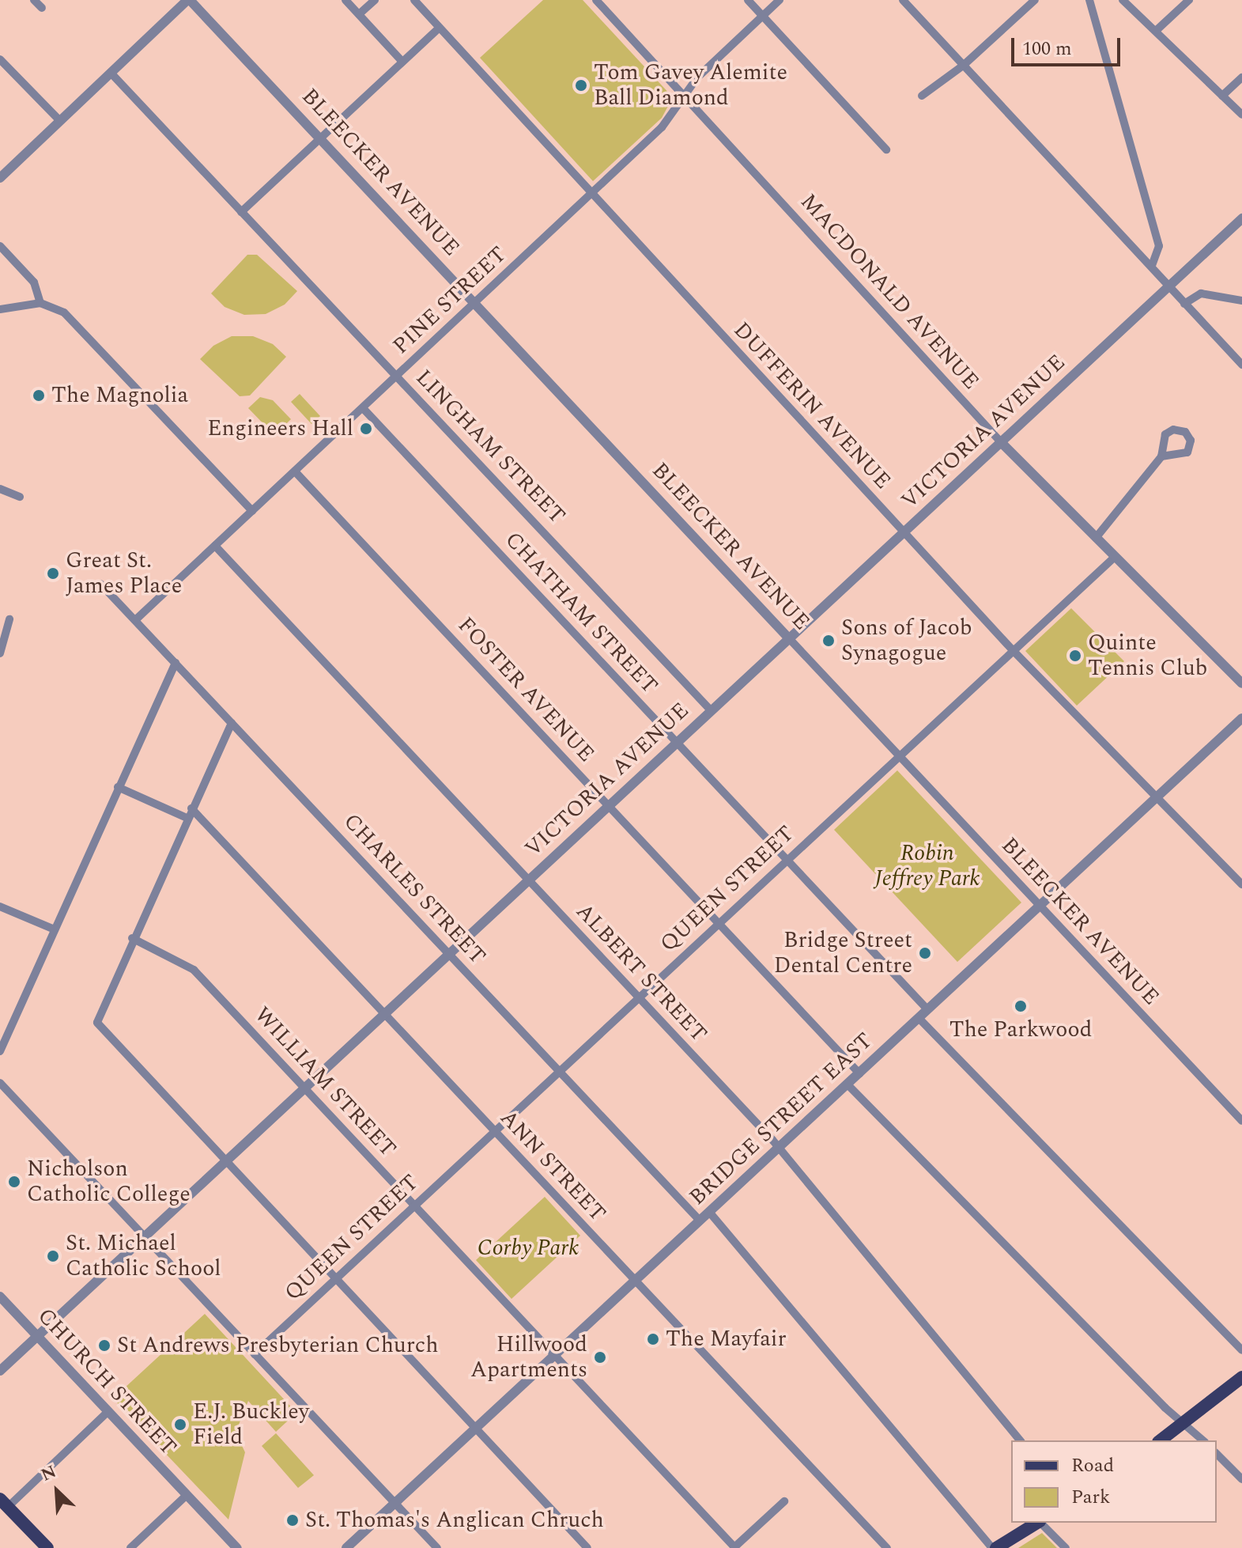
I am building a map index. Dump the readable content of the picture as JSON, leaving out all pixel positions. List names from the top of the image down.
{
  "streets": {
    "street": [
      "BLEECKER AVENUE",
      "MACDONALD AVENUE",
      "PINE STREET",
      "DUFFERIN AVENUE",
      "VICTORIA AVENUE",
      "LINGHAM STREET",
      "CHATHAM STREET",
      "FOSTER AVENUE",
      "CHARLES STREET",
      "QUEEN STREET",
      "ALBERT STREET",
      "WILLIAM STREET",
      "BRIDGE STREET EAST",
      "ANN STREET",
      "CHURCH STREET"
    ]
  },
  "crossings": [
    ["BLEECKER AVENUE", "PINE STREET"],
    ["BLEECKER AVENUE", "VICTORIA AVENUE"],
    ["BLEECKER AVENUE", "QUEEN STREET"],
    ["BLEECKER AVENUE", "BRIDGE STREET EAST"],
    ["MACDONALD AVENUE", "PINE STREET"],
    ["MACDONALD AVENUE", "VICTORIA AVENUE"],
    ["MACDONALD AVENUE", "QUEEN STREET"],
    ["PINE STREET", "DUFFERIN AVENUE"],
    ["PINE STREET", "LINGHAM STREET"],
    ["PINE STREET", "CHATHAM STREET"],
    ["PINE STREET", "FOSTER AVENUE"],
    ["PINE STREET", "CHARLES STREET"],
    ["PINE STREET", "ALBERT STREET"],
    ["DUFFERIN AVENUE", "VICTORIA AVENUE"],
    ["DUFFERIN AVENUE", "QUEEN STREET"],
    ["DUFFERIN AVENUE", "BRIDGE STREET EAST"],
    ["VICTORIA AVENUE", "LINGHAM STREET"],
    ["VICTORIA AVENUE", "CHATHAM STREET"],
    ["VICTORIA AVENUE", "FOSTER AVENUE"],
    ["VICTORIA AVENUE", "CHARLES STREET"],
    ["VICTORIA AVENUE", "ALBERT STREET"],
    ["VICTORIA AVENUE", "WILLIAM STREET"],
    ["VICTORIA AVENUE", "ANN STREET"],
    ["VICTORIA AVENUE", "CHURCH STREET"],
    ["CHATHAM STREET", "QUEEN STREET"],
    ["CHATHAM STREET", "BRIDGE STREET EAST"],
    ["FOSTER AVENUE", "QUEEN STREET"],
    ["FOSTER AVENUE", "BRIDGE STREET EAST"],
    ["CHARLES STREET", "QUEEN STREET"],
    ["CHARLES STREET", "BRIDGE STREET EAST"],
    ["QUEEN STREET", "ALBERT STREET"],
    ["QUEEN STREET", "WILLIAM STREET"],
    ["QUEEN STREET", "ANN STREET"],
    ["ALBERT STREET", "BRIDGE STREET EAST"],
    ["WILLIAM STREET", "BRIDGE STREET EAST"],
    ["BRIDGE STREET EAST", "ANN STREET"]
  ],
  "parks": ["Robin Jeffrey Park", "Corby Park"],
  "places": [
    "Tom Gavey Alemite Ball Diamond",
    "The Magnolia",
    "Engineers Hall",
    "Great St. James Place",
    "Sons of Jacob Synagogue",
    "Quinte Tennis Club",
    "Bridge Street Dental Centre",
    "The Parkwood",
    "Nicholson Catholic College",
    "St. Michael Catholic School",
    "The Mayfair",
    "St Andrews Presbyterian Church",
    "Hillwood Apartments",
    "E.J. Buckley Field",
    "St. Thomas's Anglican Chruch"
  ],
  "legend": ["Road", "Park"],
  "scale_bar": "100 m",
  "north": "top left"
}
